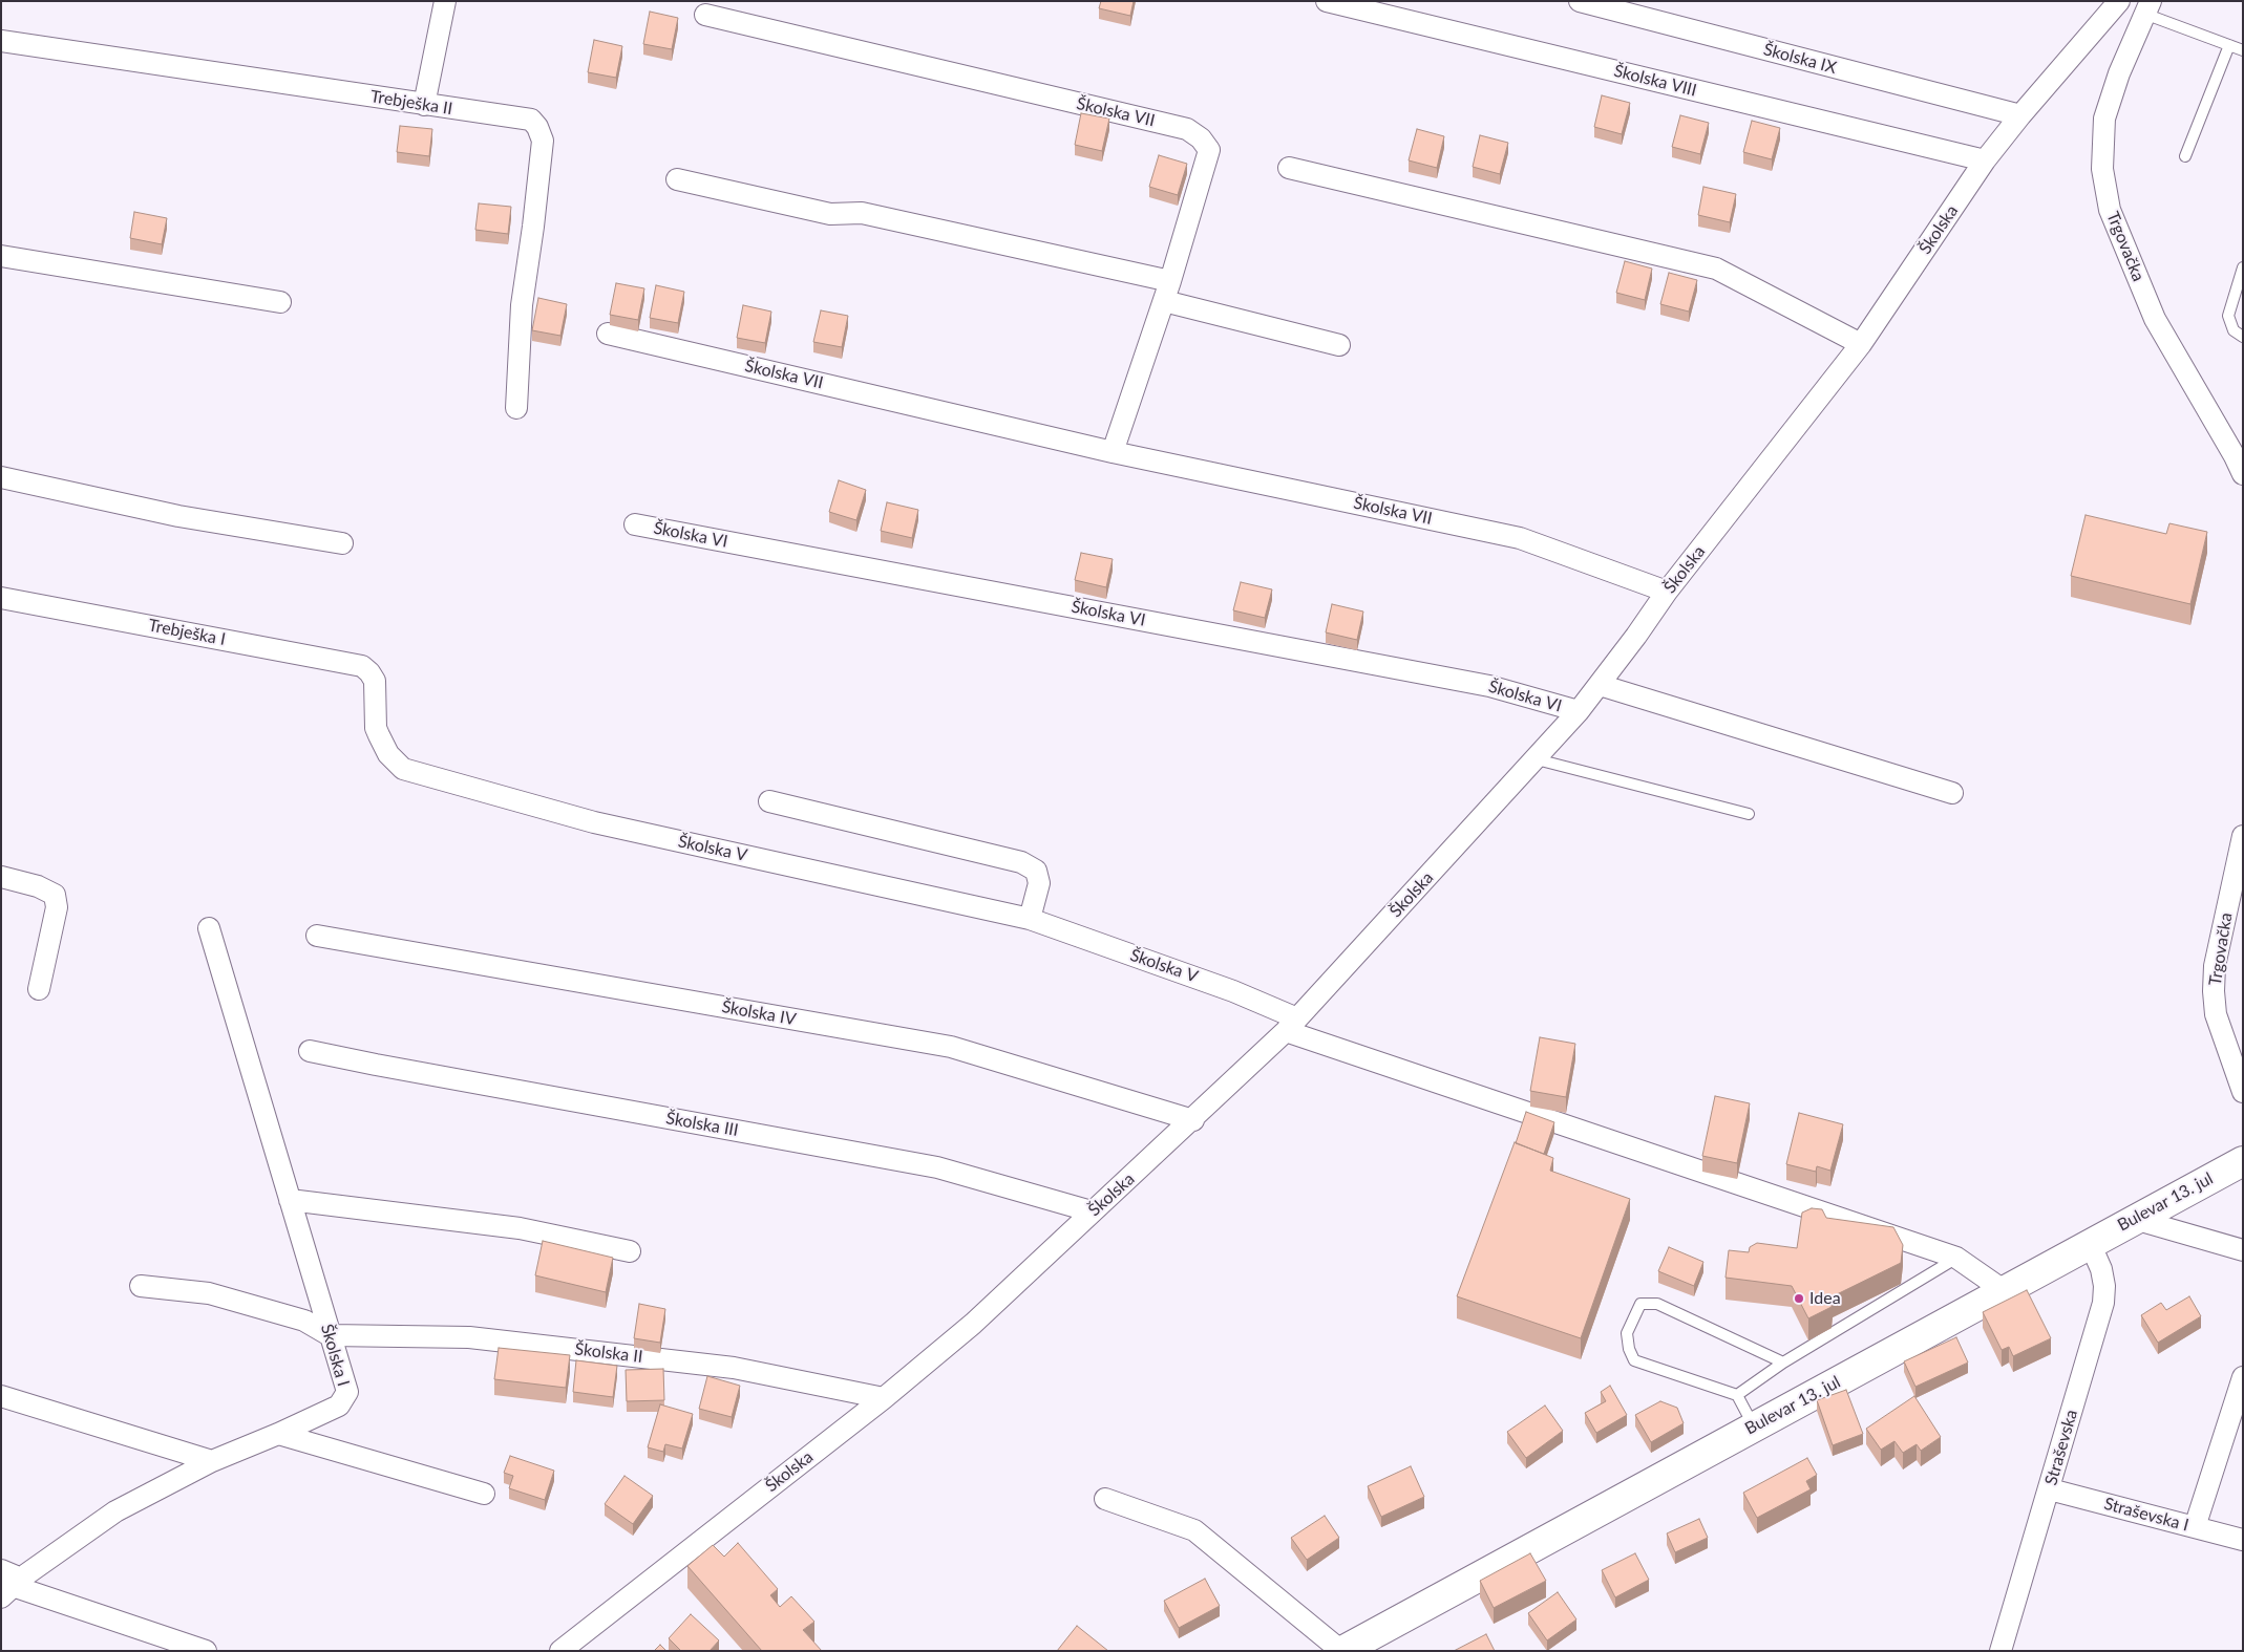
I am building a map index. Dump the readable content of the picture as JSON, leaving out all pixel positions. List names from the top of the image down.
{
  "streets": {
    "street": [
      "Školska IX",
      "Školska VIII",
      "Trebješka II",
      "Školska VII",
      "Školska",
      "Trgovačka",
      "Školska VI",
      "Trebješka I",
      "Školska V",
      "Školska IV",
      "Školska III",
      "Bulevar 13. jul",
      "Školska II",
      "Školska I",
      "Straševska",
      "Straševska I"
    ]
  },
  "crossings": [
    ["Školska IX", "Školska"],
    ["Školska VIII", "Školska"],
    ["Školska VII", "Školska"],
    ["Školska", "Školska VI"],
    ["Školska", "Školska V"],
    ["Školska", "Školska IV"],
    ["Školska", "Školska III"],
    ["Školska", "Školska II"],
    ["Trebješka I", "Školska V"],
    ["Školska V", "Bulevar 13. jul"],
    ["Bulevar 13. jul", "Straševska"],
    ["Školska II", "Školska I"],
    ["Straševska", "Straševska I"]
  ],
  "places": ["Idea"]
}
